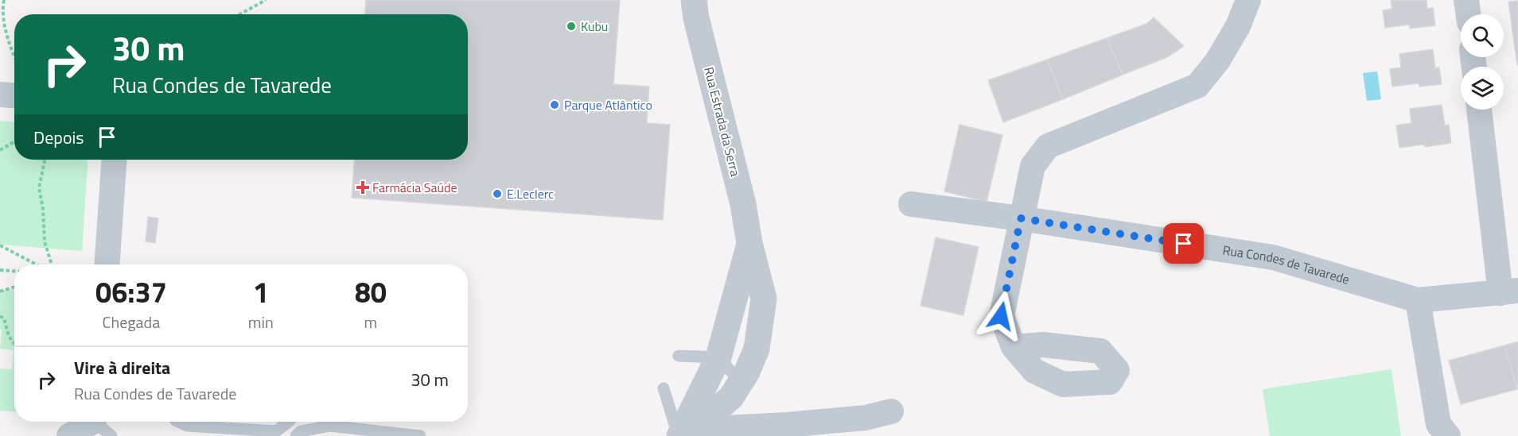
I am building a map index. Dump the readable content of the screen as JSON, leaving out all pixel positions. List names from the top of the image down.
{
  "streets": {
    "street": ["Rua Estrada da Serra", "Rua Condes de Tavarede"]
  },
  "places": {
    "other": ["Kubu", "Parque Atlântico", "E.Leclerc"],
    "health": ["Farmácia Saúde"]
  },
  "page": {
    "turn": ["30 m", "Rua Condes de Tavarede"],
    "then": "Depois",
    "eta": [
      "06:37",
      "Chegada",
      "1",
      "min",
      "80",
      "m"
    ],
    "list": [
      {
        "name": "Vire à direita",
        "note": "Rua Condes de Tavarede",
        "value": "30 m"
      }
    ]
  }
}
